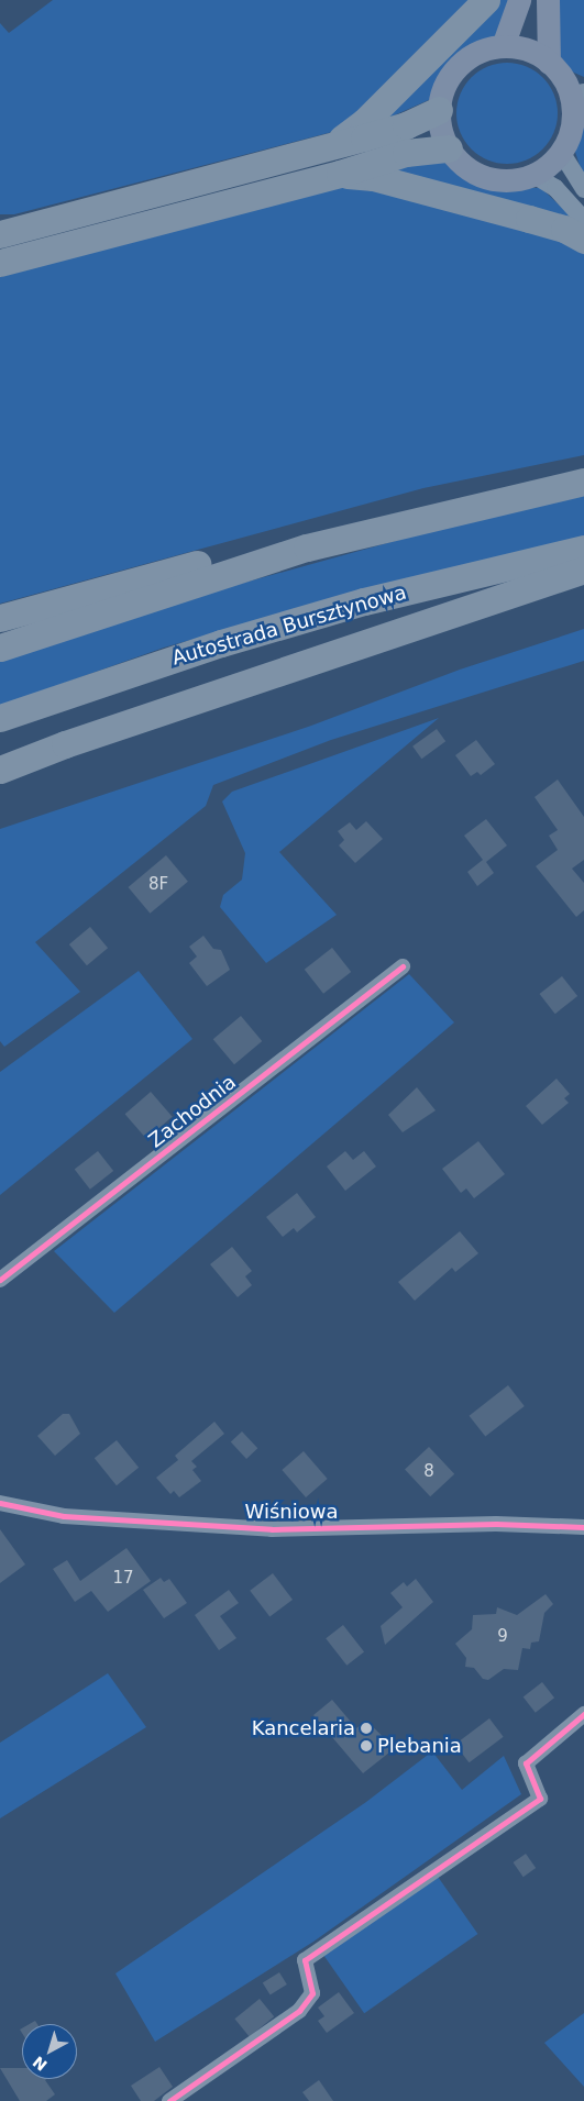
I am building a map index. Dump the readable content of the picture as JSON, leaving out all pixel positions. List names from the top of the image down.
{
  "streets": {
    "highway": ["Autostrada Bursztynowa"],
    "street": ["Zachodnia", "Wiśniowa"]
  },
  "places": ["Kancelaria", "Plebania"],
  "house_numbers": [
    "8F",
    "8",
    "17",
    "9"
  ],
  "north": "bottom left"
}
